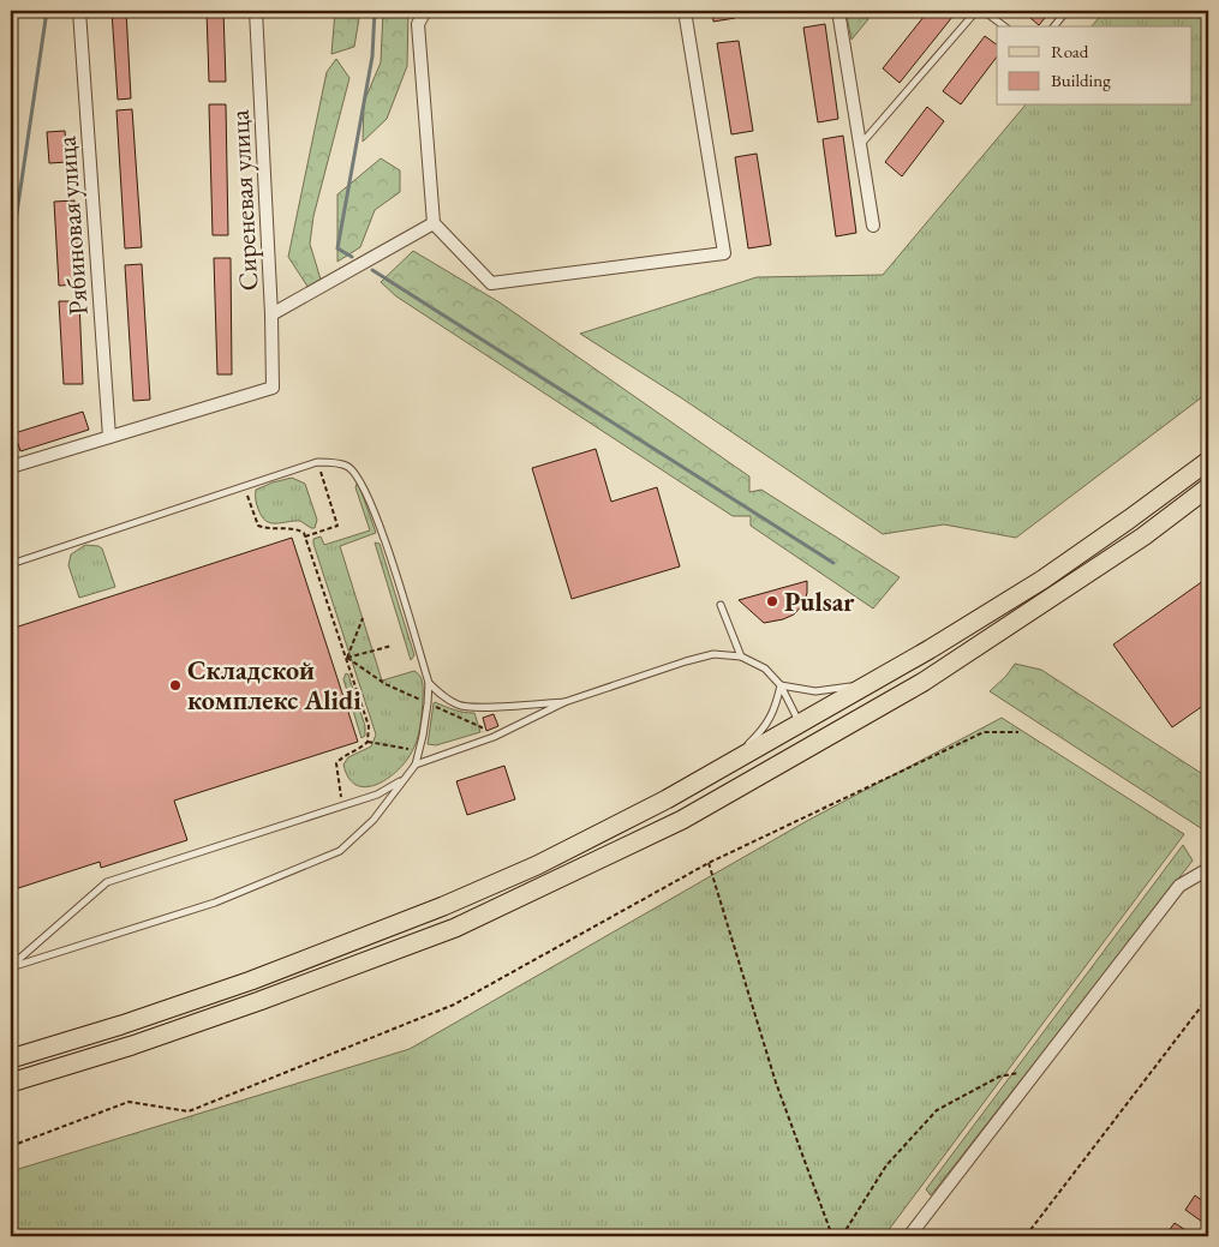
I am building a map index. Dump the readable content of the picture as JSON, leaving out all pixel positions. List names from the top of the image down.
{
  "streets": {
    "street": ["Сиреневая улица", "Рябиновая улица"]
  },
  "crossings": [
    ["Сиреневая улица", "Рябиновая улица"]
  ],
  "places": ["Pulsar", "Складской комплекс Alidi"],
  "legend": ["Road", "Building"]
}
